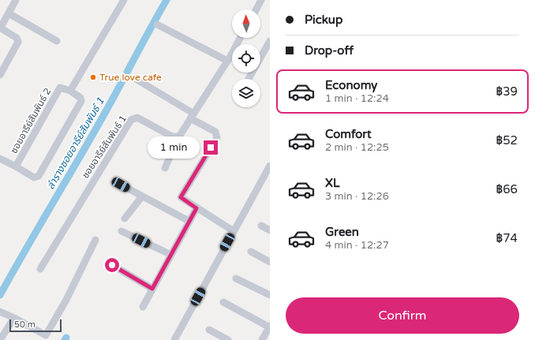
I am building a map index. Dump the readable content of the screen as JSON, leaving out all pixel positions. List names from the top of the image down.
{
  "streets": {
    "street": ["ซอยอารีย์สัมพันธ์ 2", "ซอยอารีย์สัมพันธ์ 1"]
  },
  "water": ["ลำรางซอยอารีย์สัมพันธ์ 1"],
  "places": ["True love cafe"],
  "scale_bar": "50 m",
  "north": "top",
  "page": {
    "banner": ["Pickup", "Drop-off"],
    "list": [
      {
        "name": "Economy",
        "note": "1 min · 12:24",
        "value": "฿39"
      },
      {
        "name": "Comfort",
        "note": "2 min · 12:25",
        "value": "฿52"
      },
      {
        "name": "XL",
        "note": "3 min · 12:26",
        "value": "฿66"
      },
      {
        "name": "Green",
        "note": "4 min · 12:27",
        "value": "฿74"
      }
    ],
    "bubble": "1 min",
    "buttons": "Confirm",
    "scale": "50 m"
  }
}
